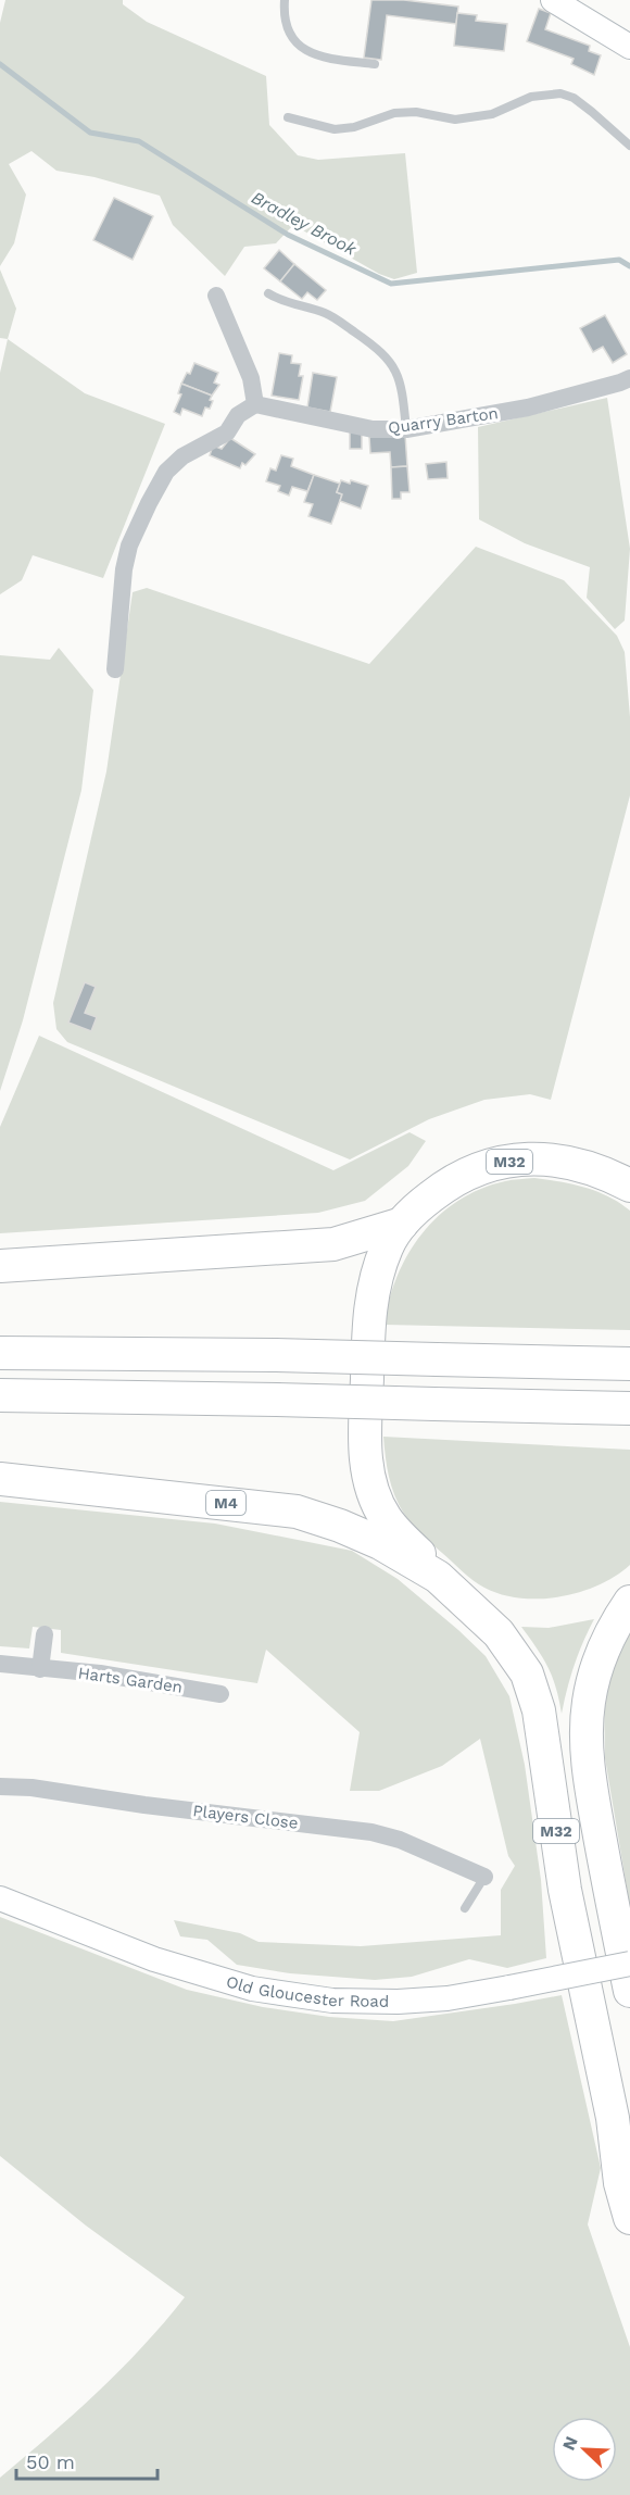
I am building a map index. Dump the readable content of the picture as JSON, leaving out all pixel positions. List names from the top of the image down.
{
  "streets": {
    "highway": ["M32", "M4"],
    "main road": ["Old Gloucester Road"],
    "street": ["Quarry Barton", "Harts Garden", "Players Close"]
  },
  "crossings": [
    ["M32", "M4"]
  ],
  "water": ["Bradley Brook"],
  "scale_bar": "50 m",
  "north": "top left"
}
